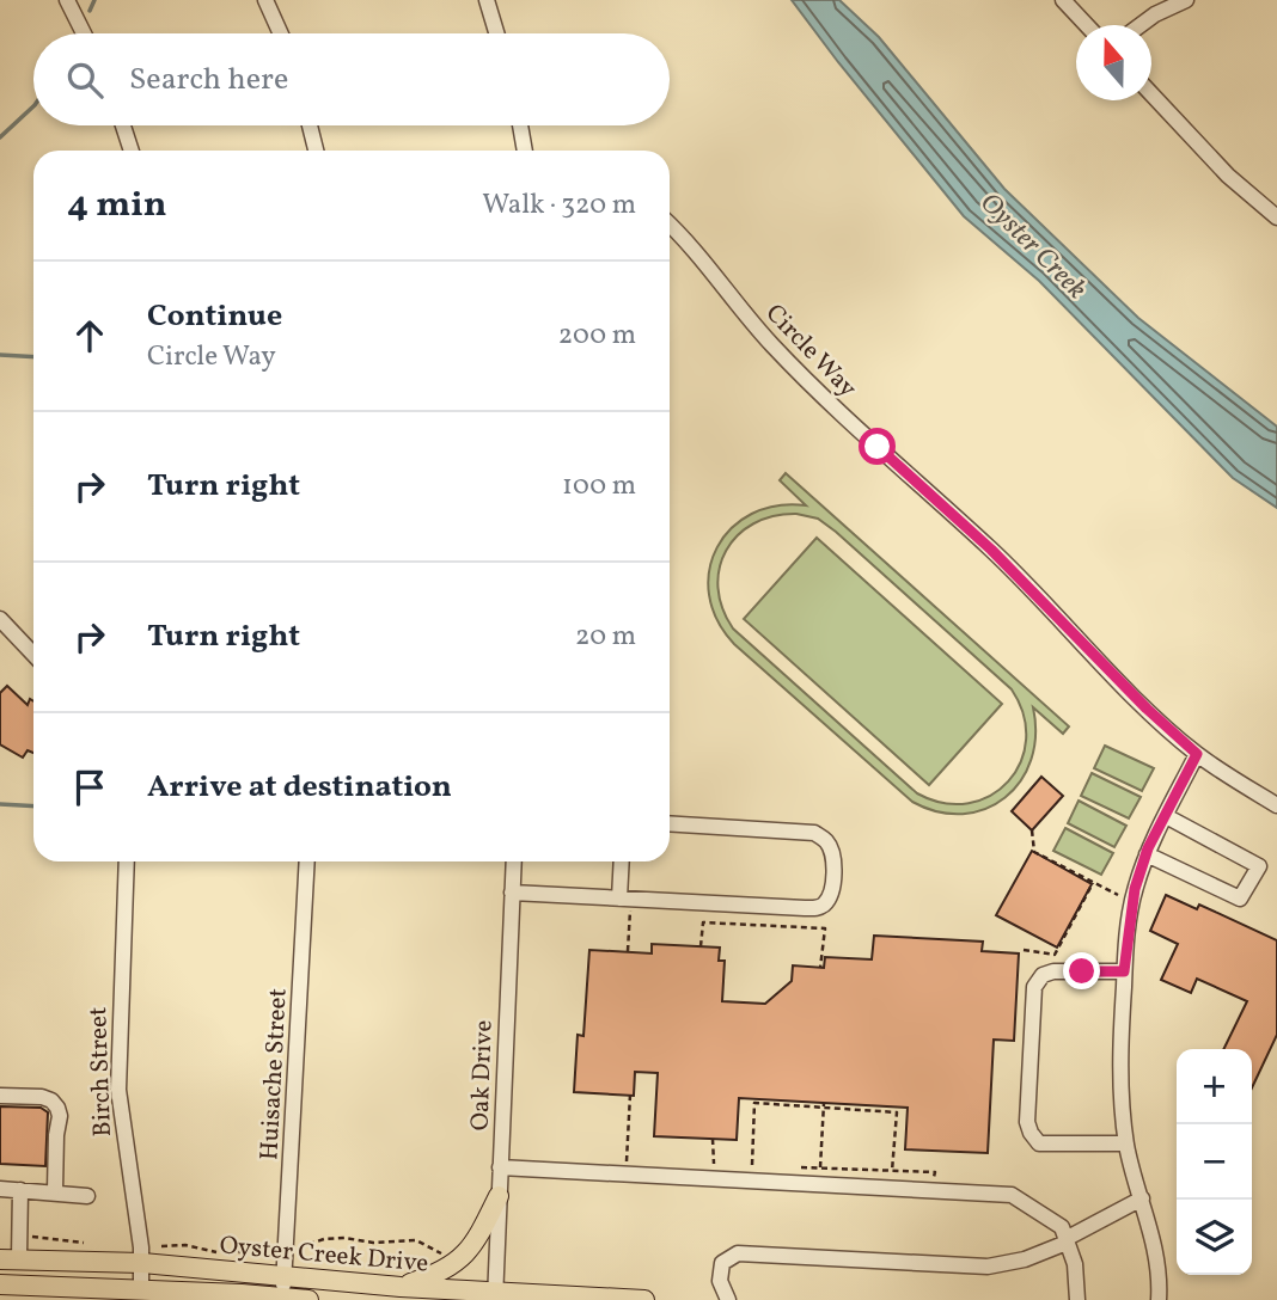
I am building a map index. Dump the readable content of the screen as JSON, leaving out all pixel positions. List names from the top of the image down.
{
  "streets": {
    "main road": ["Oyster Creek Drive"],
    "street": [
      "Circle Way",
      "Birch Street",
      "Huisache Street",
      "Oak Drive"
    ]
  },
  "crossings": [
    ["Birch Street", "Oyster Creek Drive"],
    ["Huisache Street", "Oyster Creek Drive"],
    ["Oak Drive", "Oyster Creek Drive"]
  ],
  "water": ["Oyster Creek"],
  "north": "top",
  "page": {
    "search": "Search here",
    "heading": ["4 min", "Walk · 320 m"],
    "list": [
      ["Continue", "Circle Way", "200 m"],
      ["Turn right", "100 m"],
      ["Turn right", "20 m"],
      "Arrive at destination"
    ],
    "map_buttons": ["+", "−"]
  }
}
